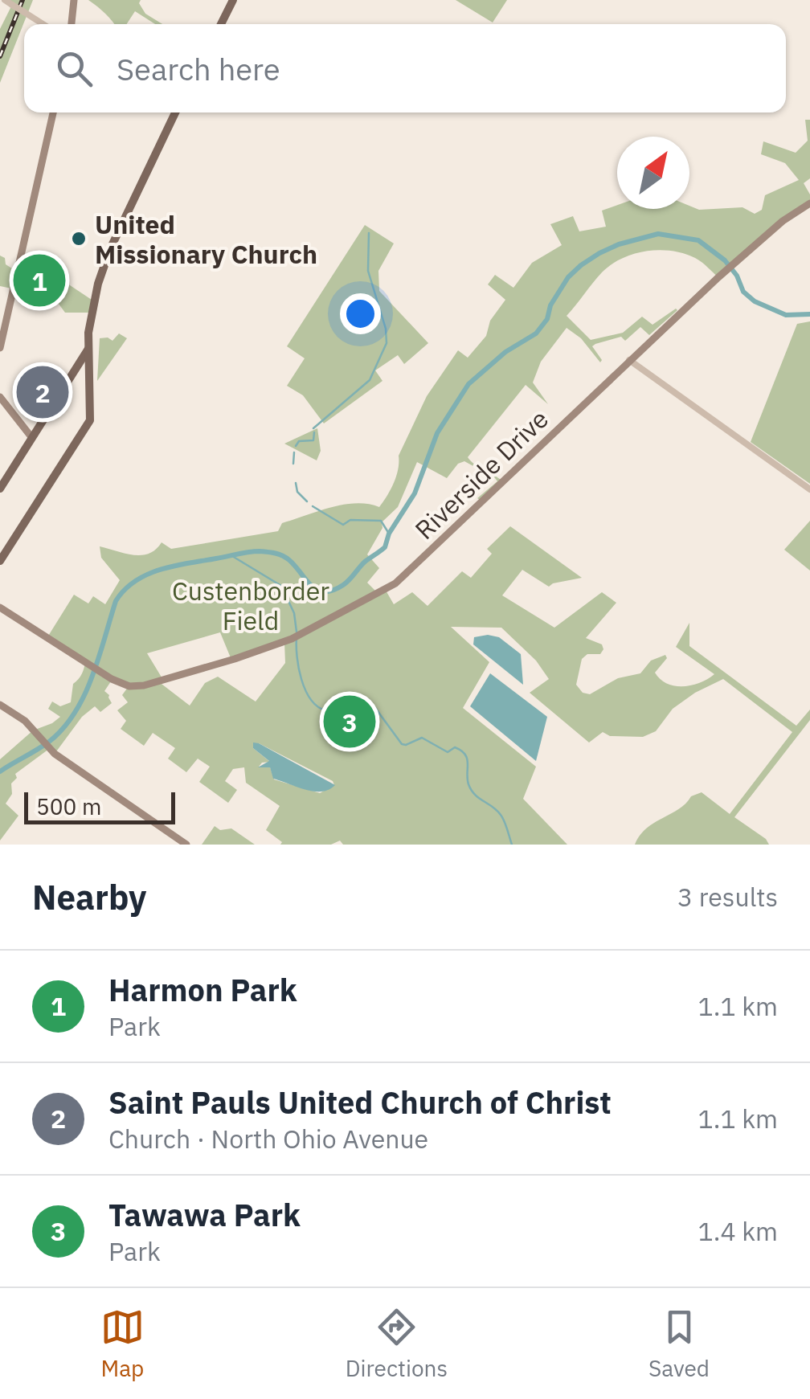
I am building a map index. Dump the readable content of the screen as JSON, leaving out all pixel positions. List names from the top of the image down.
{
  "streets": {
    "main road": ["Riverside Drive"]
  },
  "parks": ["Custenborder Field"],
  "places": ["United Missionary Church"],
  "scale_bar": "500 m",
  "north": "top right",
  "page": {
    "search": "Search here",
    "pins": ["1", "2", "3"],
    "scale": "500 m",
    "heading": ["Nearby", "3 results"],
    "list": [
      {
        "mark": "1",
        "name": "Harmon Park",
        "note": "Park",
        "value": "1.1 km"
      },
      {
        "mark": "2",
        "name": "Saint Pauls United Church of Christ",
        "note": "Church · North Ohio Avenue",
        "value": "1.1 km"
      },
      {
        "mark": "3",
        "name": "Tawawa Park",
        "note": "Park",
        "value": "1.4 km"
      }
    ],
    "nav": ["Map", "Directions", "Saved"]
  }
}
